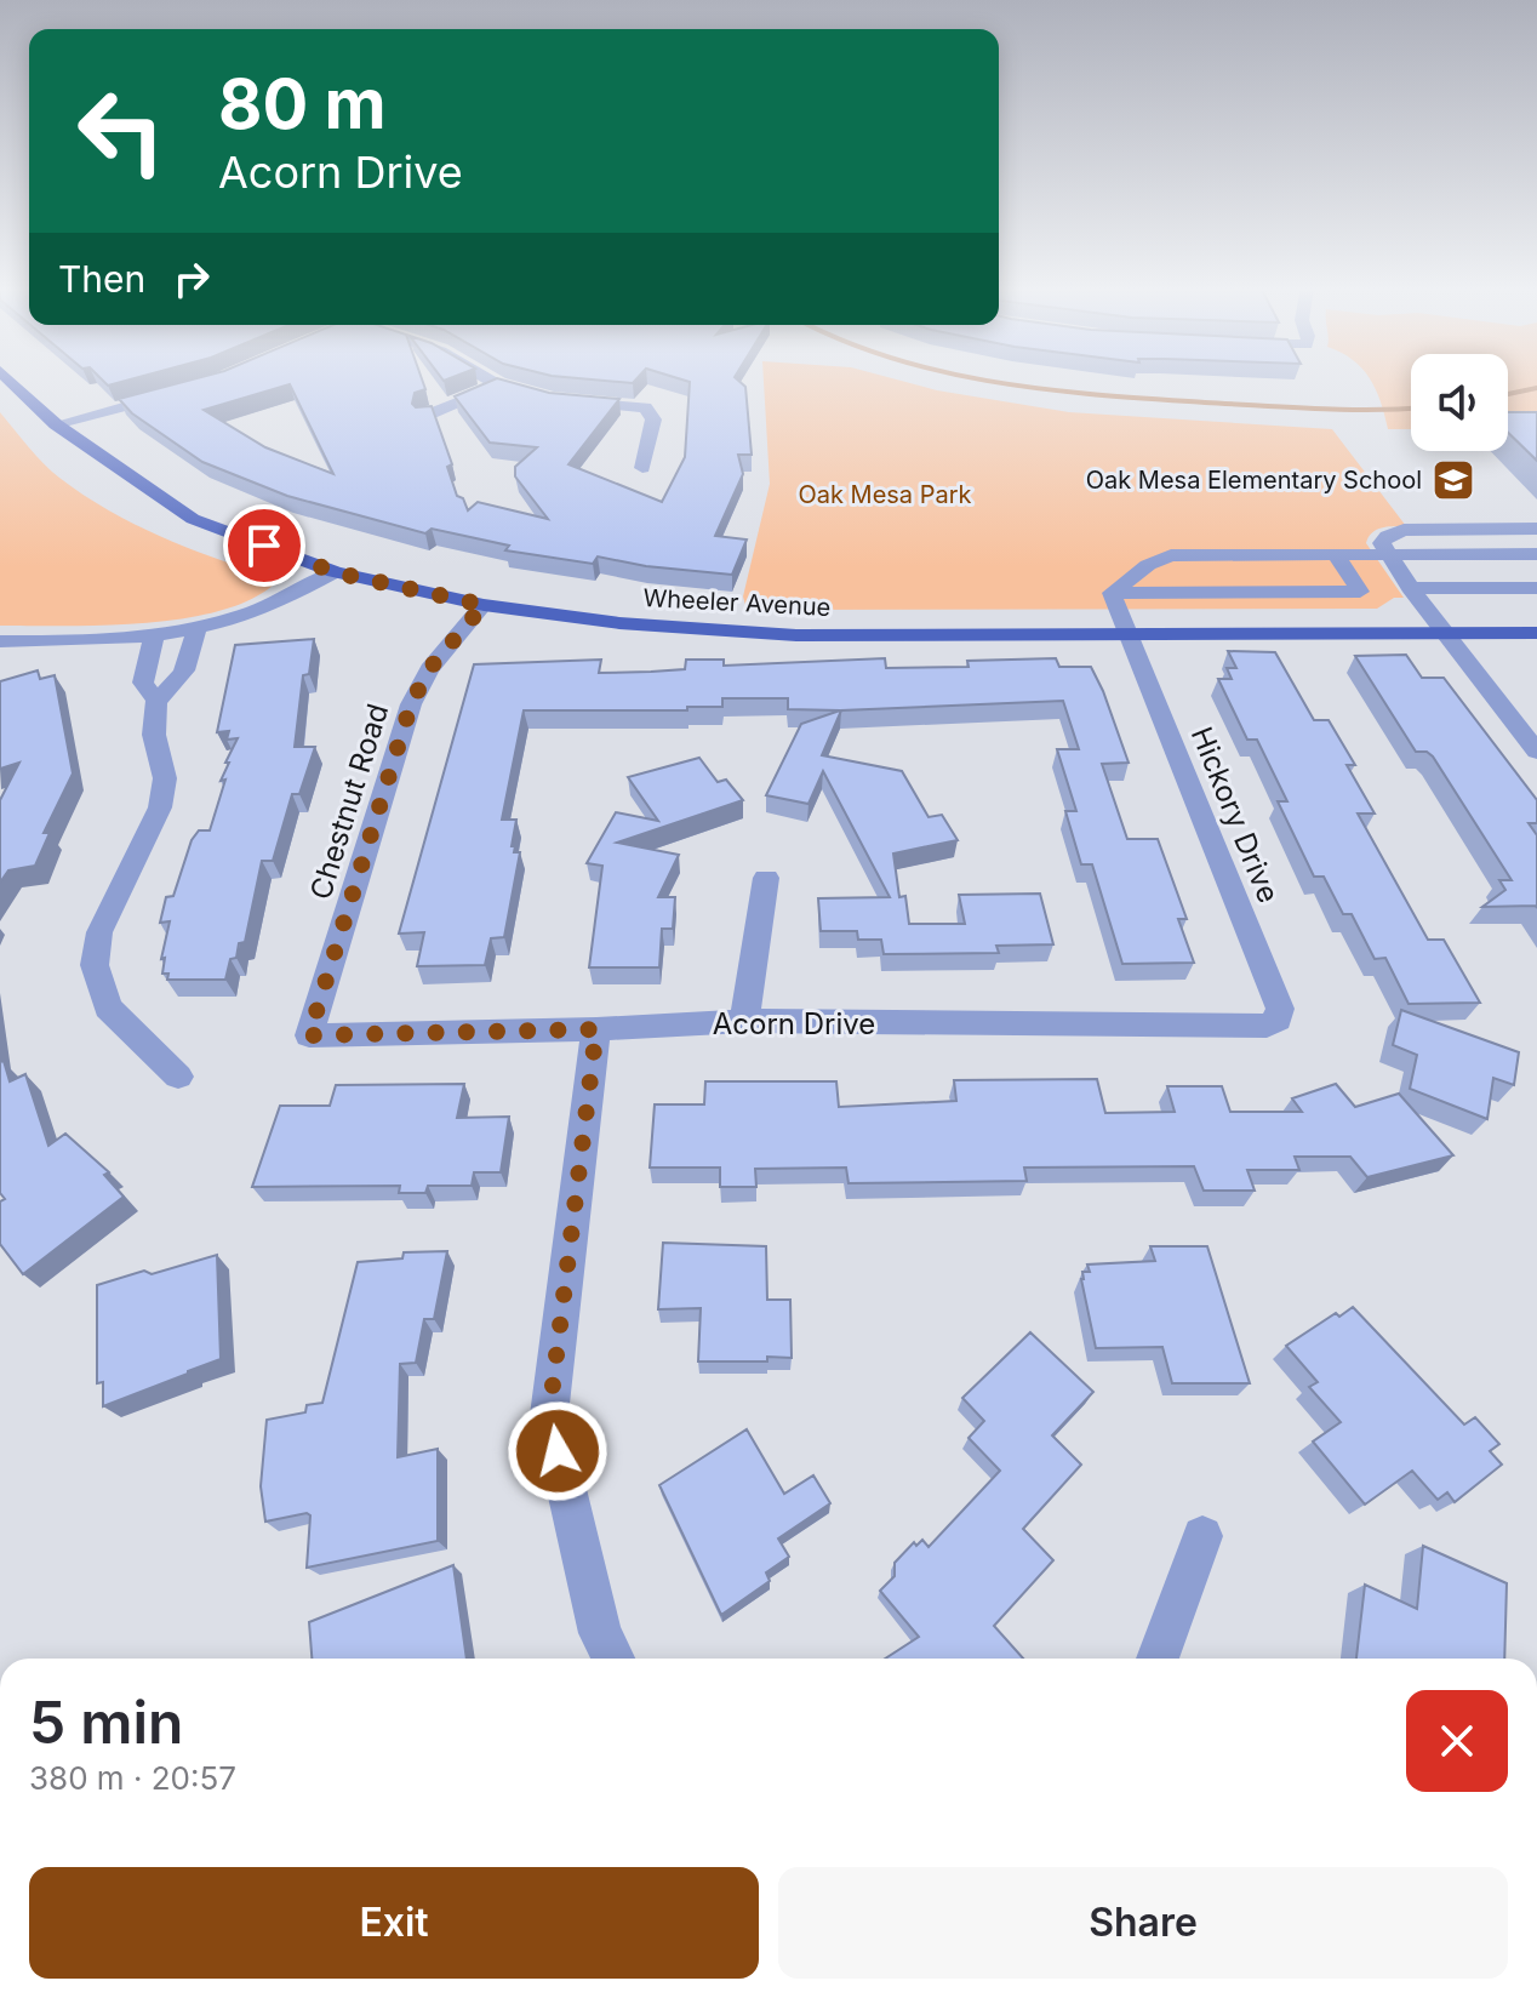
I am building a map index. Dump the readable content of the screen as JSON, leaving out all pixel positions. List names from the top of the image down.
{
  "streets": {
    "main road": ["Wheeler Avenue"],
    "street": ["Chestnut Road", "Hickory Drive", "Acorn Drive"]
  },
  "crossings": [
    ["Wheeler Avenue", "Chestnut Road"],
    ["Wheeler Avenue", "Hickory Drive"],
    ["Chestnut Road", "Acorn Drive"],
    ["Hickory Drive", "Acorn Drive"]
  ],
  "parks": ["Oak Mesa Park"],
  "places": {
    "school or university": ["Oak Mesa Elementary School"]
  },
  "page": {
    "turn": ["80 m", "Acorn Drive"],
    "then": "Then",
    "heading": ["5 min", "380 m · 20:57"],
    "buttons": ["Exit", "Share"]
  }
}
